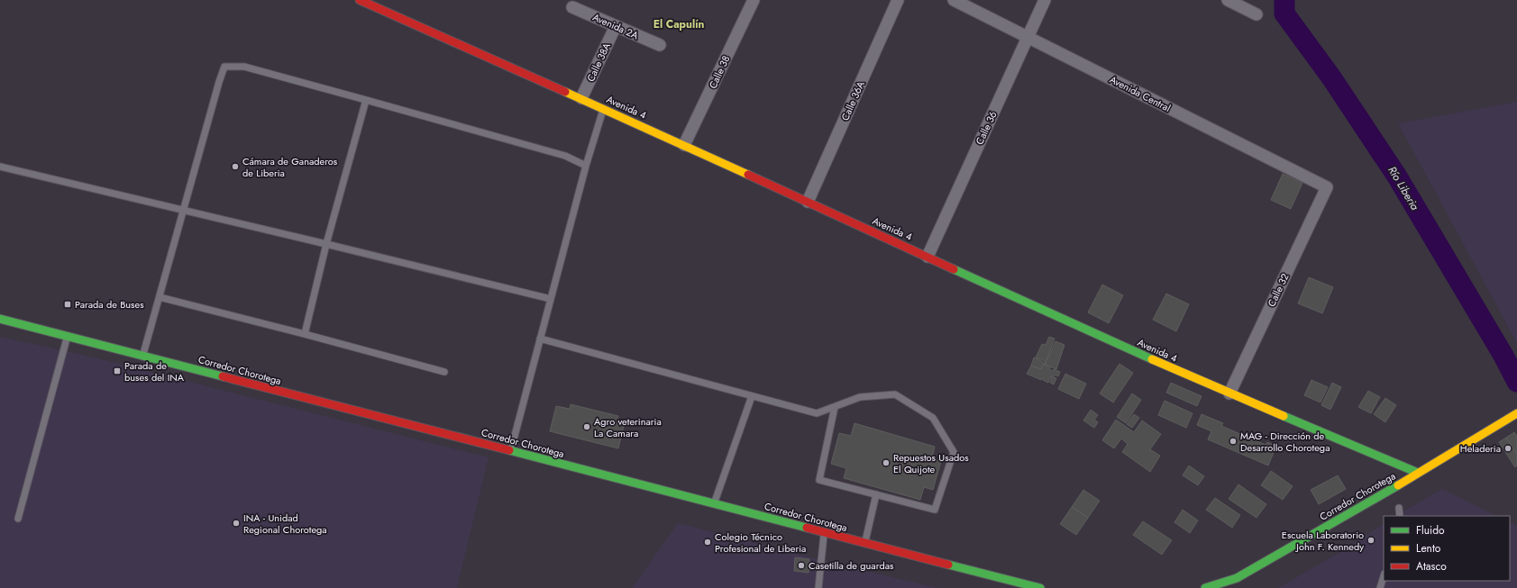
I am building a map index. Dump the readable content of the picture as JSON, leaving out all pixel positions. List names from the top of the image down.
{
  "streets": {
    "main road": ["Avenida 4", "Corredor Chorotega"],
    "street": [
      "Avenida 2A",
      "Calle 38A",
      "Calle 38",
      "Avenida Central",
      "Calle 36A",
      "Calle 36",
      "Calle 32"
    ]
  },
  "crossings": [
    ["Avenida 2A", "Calle 38A"],
    ["Calle 38A", "Avenida 4"],
    ["Calle 38", "Avenida 4"],
    ["Avenida Central", "Calle 36"],
    ["Avenida Central", "Calle 32"],
    ["Calle 36A", "Avenida 4"],
    ["Avenida 4", "Calle 36"],
    ["Avenida 4", "Calle 32"],
    ["Avenida 4", "Corredor Chorotega"]
  ],
  "districts": ["El Capulín"],
  "water": ["Río Liberia"],
  "places": {
    "other": [
      "Cámara de Ganaderos de Liberia",
      "Agro veterinaria La Camara",
      "MAG - Dirección de Desarrollo Chorotega",
      "Heladeria",
      "Repuestos Usados El Quijote",
      "INA - Unidad Regional Chorotega",
      "Escuela Laboratorio John F. Kennedy",
      "Colegio Técnico Profesional de Liberia",
      "Casetilla de guardas"
    ],
    "transit": ["Parada de Buses", "Parada de buses del INA"]
  },
  "legend": ["Fluido", "Lento", "Atasco"]
}
